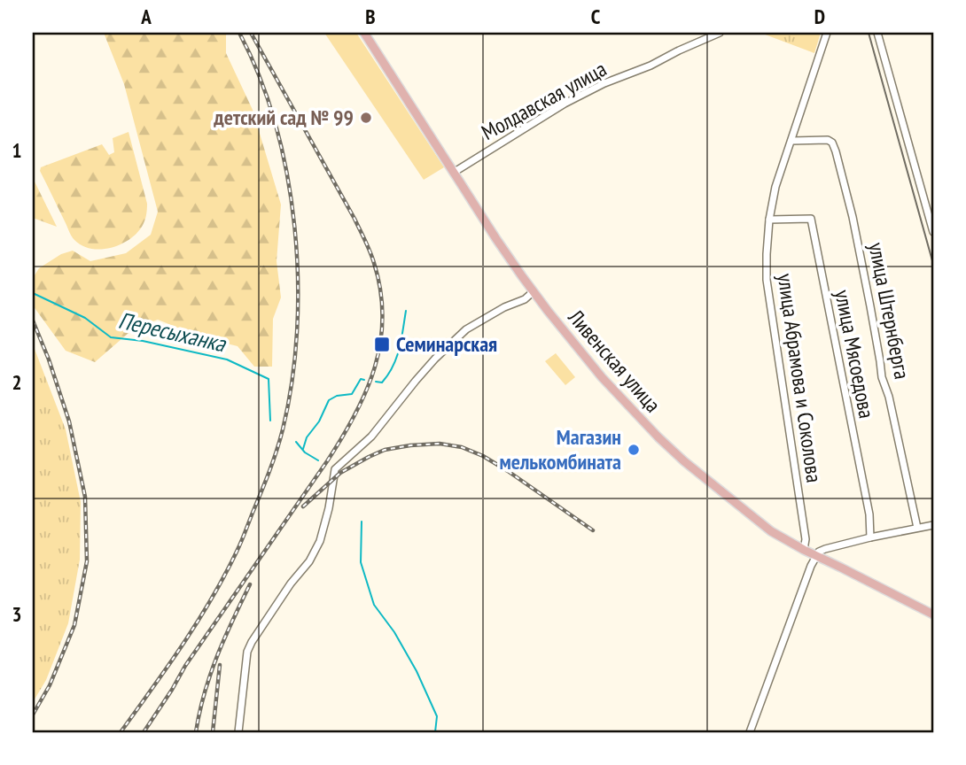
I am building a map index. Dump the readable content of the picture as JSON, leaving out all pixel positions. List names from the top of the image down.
{
  "streets": {
    "main road": ["Ливенская улица"],
    "street": [
      "Молдавская улица",
      "улица Штернберга",
      "улица Мясоедова",
      "улица Абрамова и Соколова"
    ]
  },
  "crossings": [
    ["Молдавская улица", "Ливенская улица"],
    ["улица Штернберга", "улица Абрамова и Соколова"],
    ["улица Мясоедова", "улица Абрамова и Соколова"],
    ["Ливенская улица", "улица Абрамова и Соколова"]
  ],
  "water": ["Пересыханка"],
  "places": {
    "other": ["детский сад № 99", "Магазин мелькомбината"],
    "transit": ["Семинарская"]
  },
  "grid": {
    "columns": [
      "A",
      "B",
      "C",
      "D"
    ],
    "rows": ["1", "2", "3"]
  }
}
